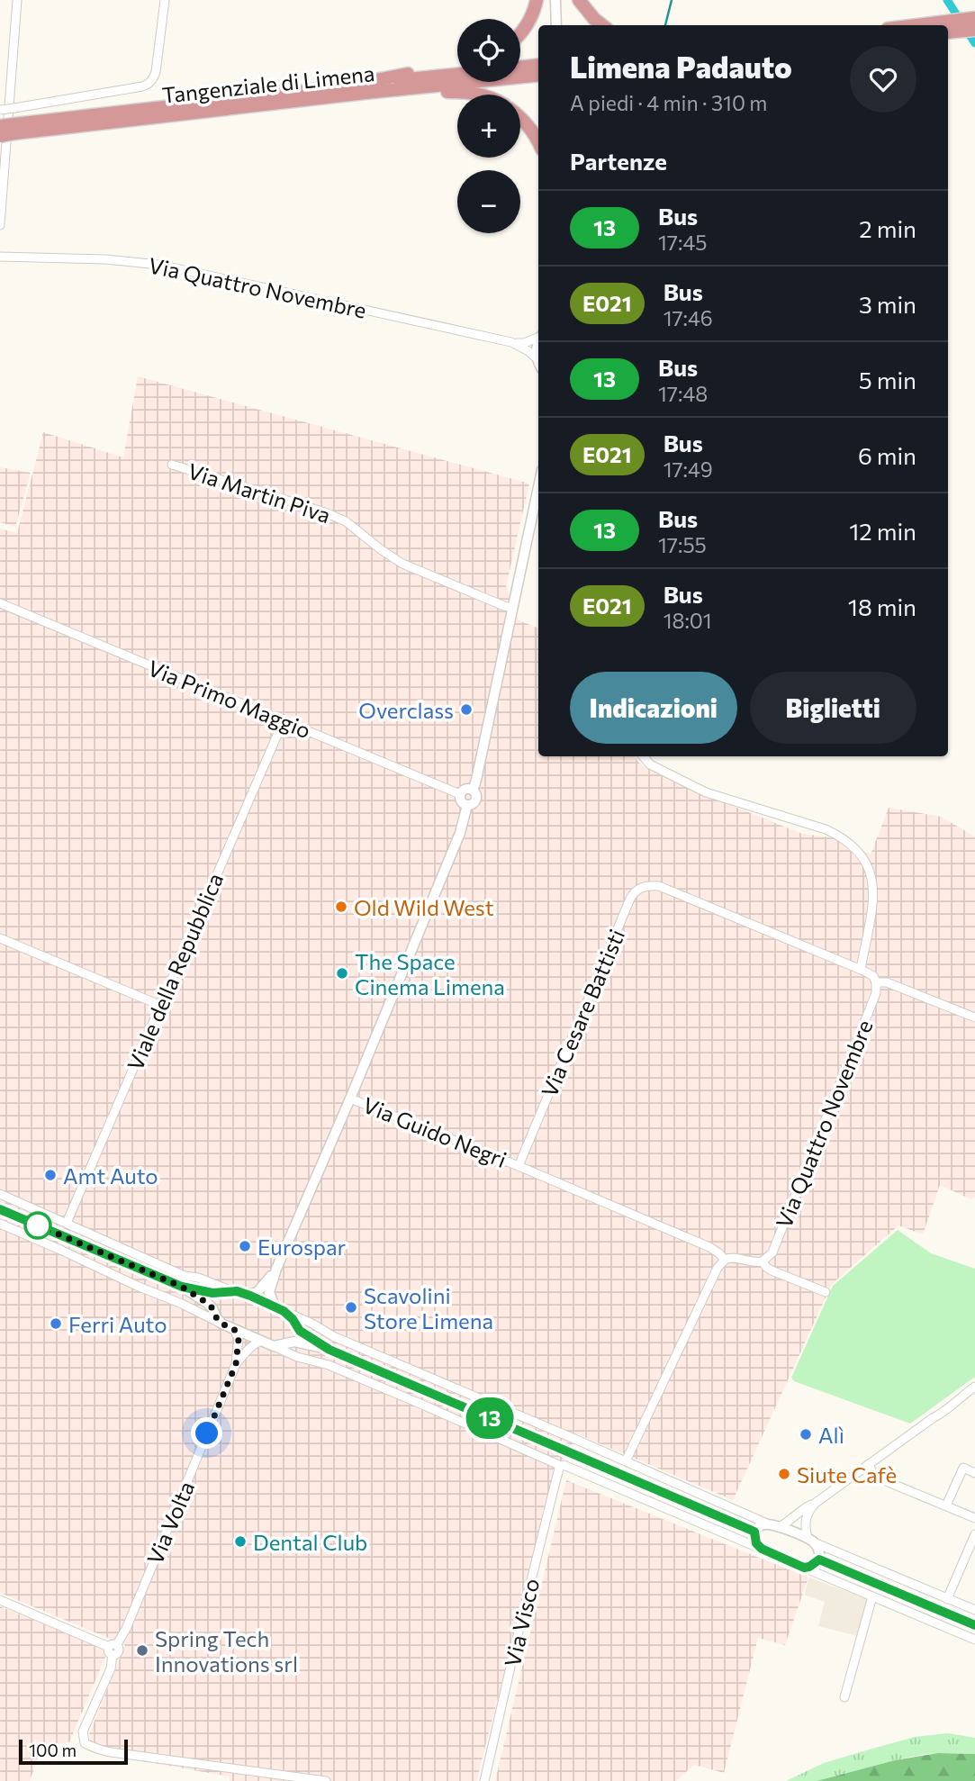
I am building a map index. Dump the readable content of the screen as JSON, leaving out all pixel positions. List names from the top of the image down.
{
  "streets": {
    "highway": ["Tangenziale di Limena"],
    "street": [
      "Via Quattro Novembre",
      "Via Martin Piva",
      "Via Primo Maggio",
      "Viale della Repubblica",
      "Via Cesare Battisti",
      "Via Guido Negri",
      "Via Volta",
      "Via Visco"
    ]
  },
  "crossings": [
    ["Via Quattro Novembre", "Via Cesare Battisti"],
    ["Via Primo Maggio", "Viale della Repubblica"],
    ["Via Cesare Battisti", "Via Guido Negri"]
  ],
  "places": [
    "Overclass",
    "Old Wild West",
    "The Space Cinema Limena",
    "Amt Auto",
    "Eurospar",
    "Scavolini Store Limena",
    "Ferri Auto",
    "Alì",
    "Siute Cafè",
    "Dental Club",
    "Spring Tech Innovations srl"
  ],
  "lines": ["bus line 13"],
  "scale_bar": "100 m",
  "page": {
    "on_map": "13",
    "map_buttons": ["+", "−"],
    "heading": [
      ["Limena Padauto", "A piedi · 4 min · 310 m"],
      "Partenze"
    ],
    "list": [
      {
        "mark": "13",
        "name": "Bus",
        "note": "17:45",
        "value": "2 min"
      },
      {
        "mark": "E021",
        "name": "Bus",
        "note": "17:46",
        "value": "3 min"
      },
      {
        "mark": "13",
        "name": "Bus",
        "note": "17:48",
        "value": "5 min"
      },
      {
        "mark": "E021",
        "name": "Bus",
        "note": "17:49",
        "value": "6 min"
      },
      {
        "mark": "13",
        "name": "Bus",
        "note": "17:55",
        "value": "12 min"
      },
      {
        "mark": "E021",
        "name": "Bus",
        "note": "18:01",
        "value": "18 min"
      }
    ],
    "buttons": ["Indicazioni", "Biglietti"],
    "scale": "100 m"
  }
}
